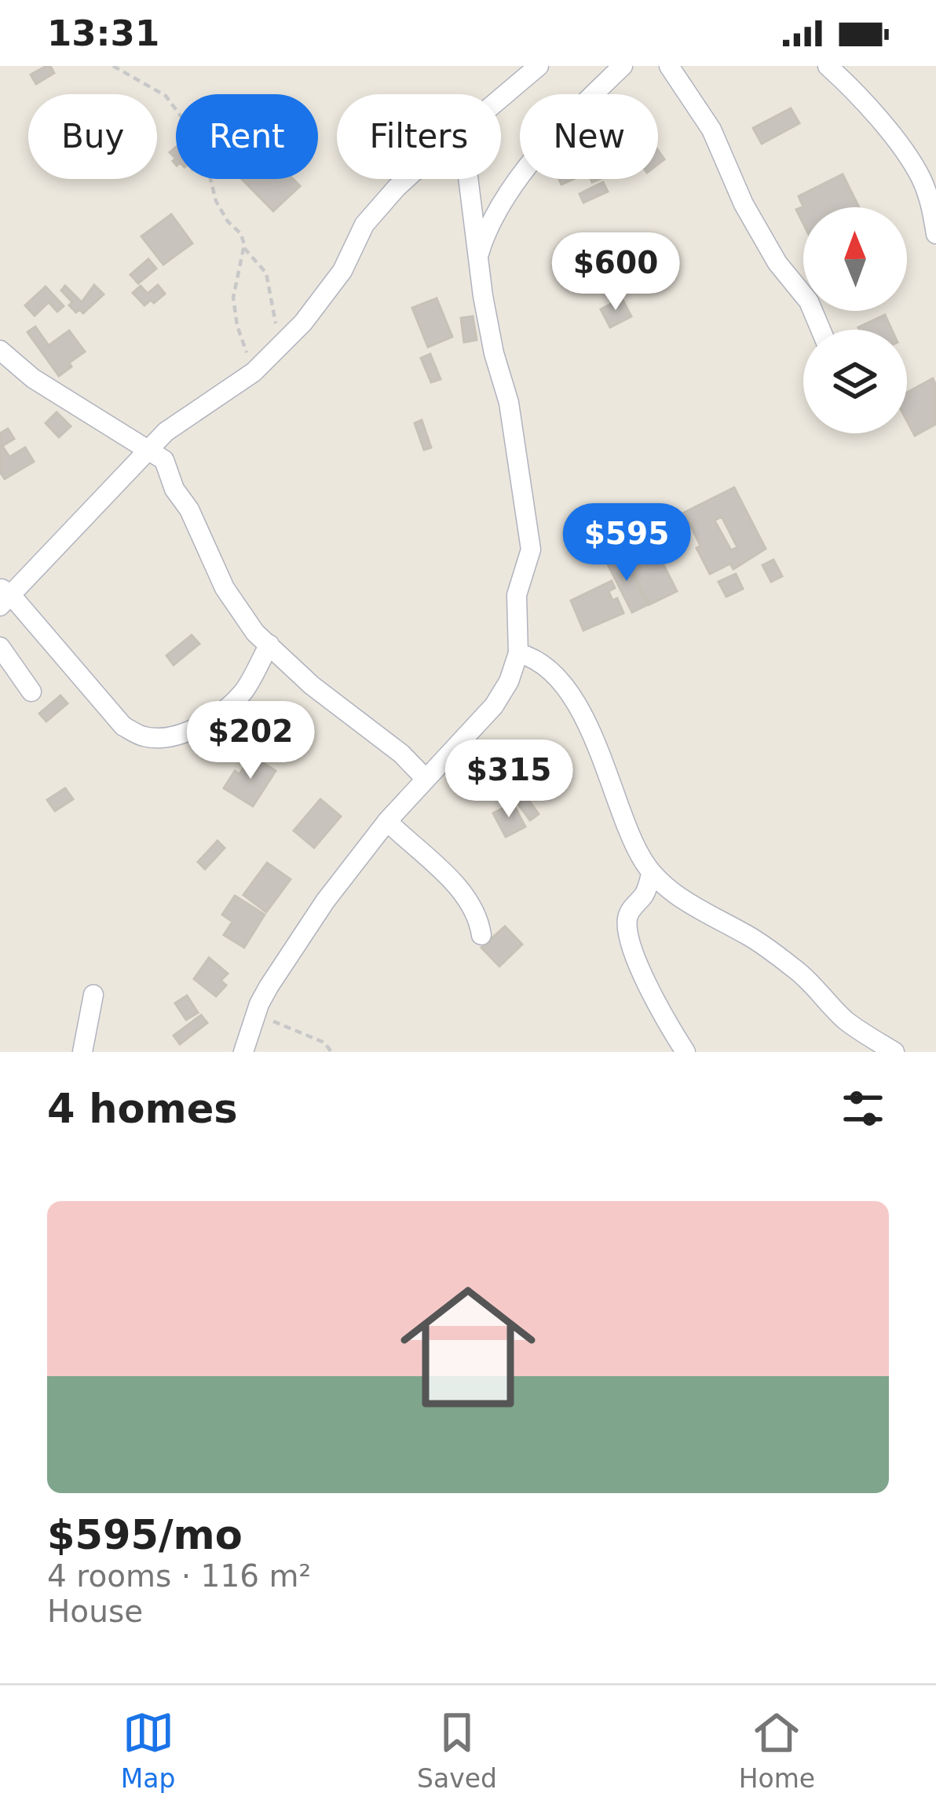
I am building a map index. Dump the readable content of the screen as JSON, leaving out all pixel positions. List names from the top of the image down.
{
  "north": "top",
  "page": {
    "status": "13:31",
    "chip": [
      "Buy",
      "Rent",
      "Filters",
      "New"
    ],
    "price": [
      "$600",
      "$595",
      "$202",
      "$315"
    ],
    "heading": "4 homes",
    "list": [
      {
        "name": "$595/mo",
        "note": "4 rooms · 116 m² · House"
      }
    ],
    "tabs": ["Map", "Saved", "Home"]
  }
}
